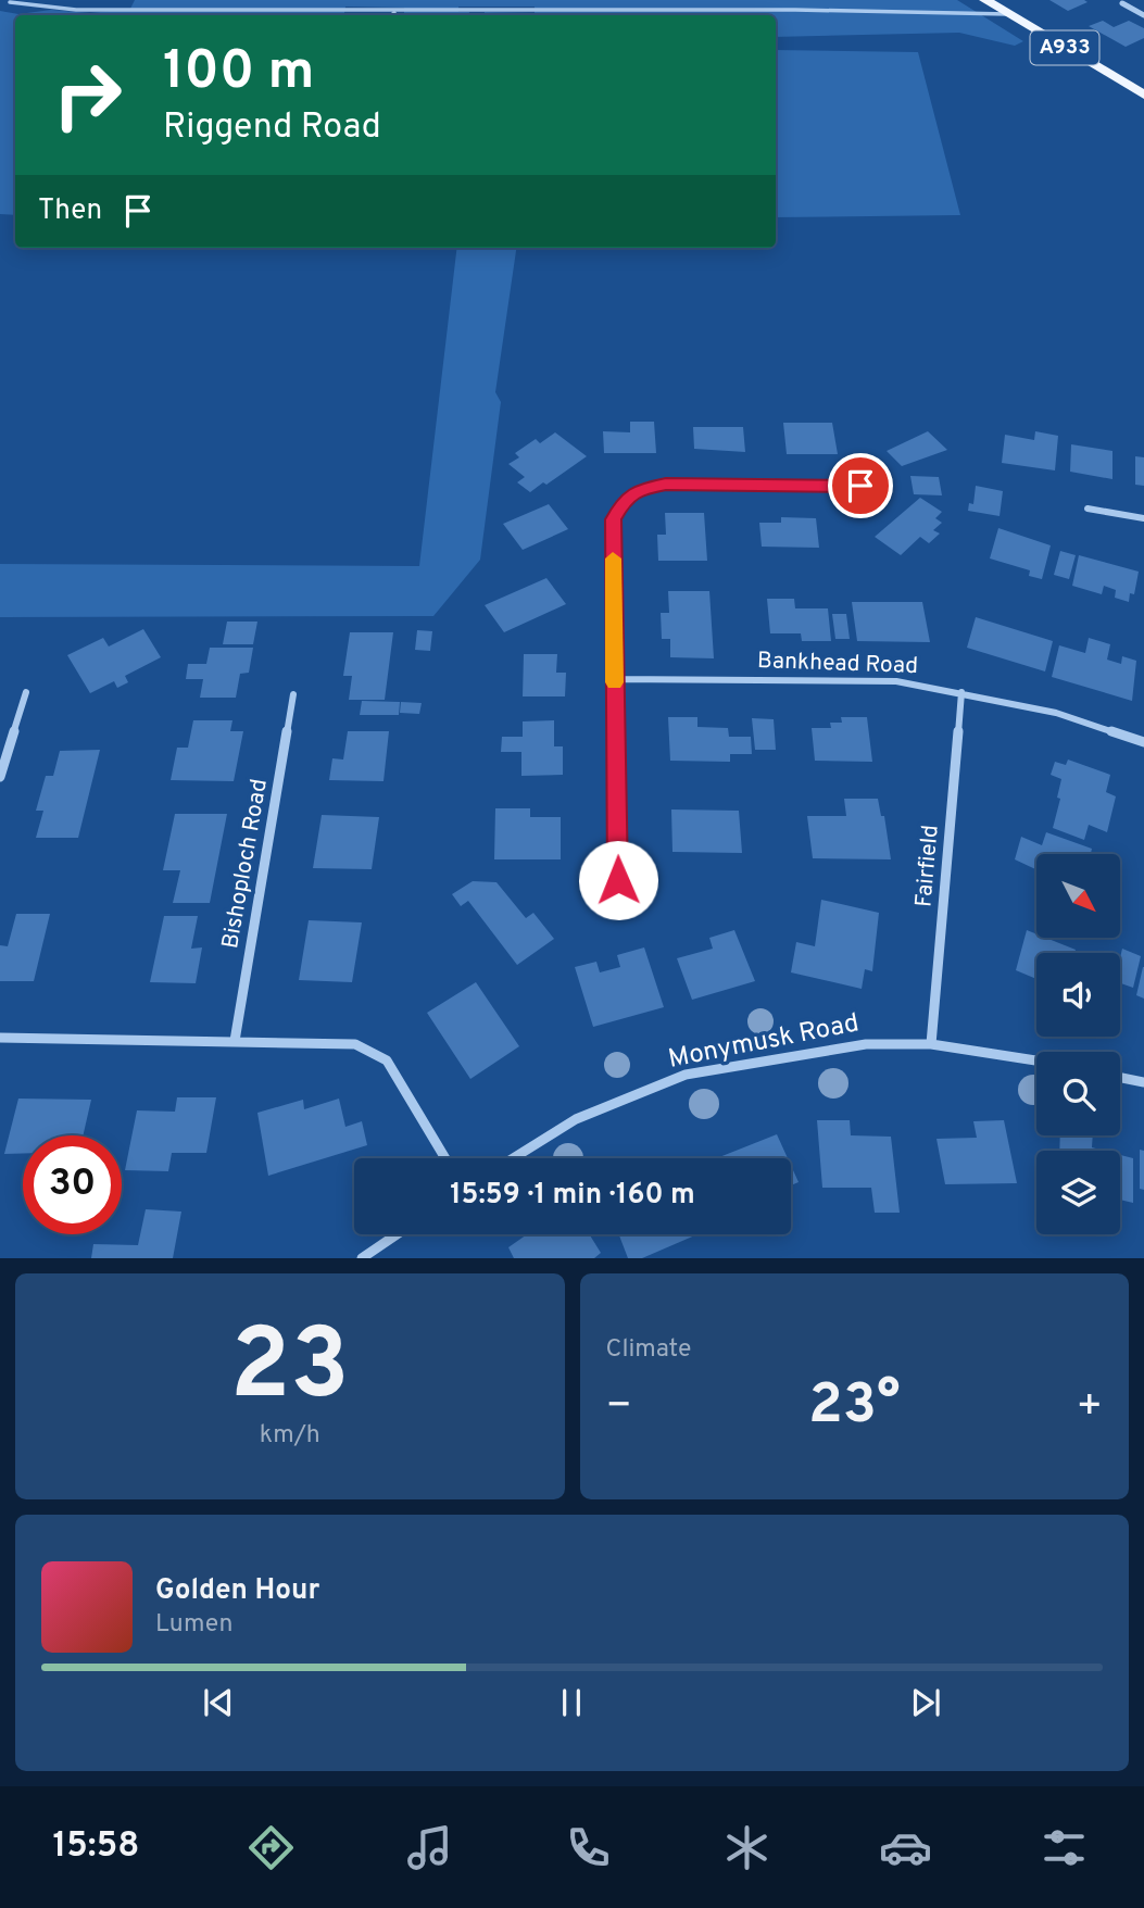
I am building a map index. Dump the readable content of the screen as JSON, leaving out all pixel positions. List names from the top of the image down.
{
  "streets": {
    "main road": ["A933"],
    "street": [
      "Bankhead Road",
      "Bishoploch Road",
      "Fairfield",
      "Monymusk Road"
    ]
  },
  "crossings": [
    ["Bankhead Road", "Fairfield"],
    ["Fairfield", "Monymusk Road"]
  ],
  "north": "bottom right",
  "page": {
    "turn": ["100 m", "Riggend Road"],
    "then": "Then",
    "limit": "30",
    "trip": "15:59 · 1 min · 160 m",
    "tile": [
      ["23", "km/h"],
      "Climate"
    ],
    "heat": ["−", "23°", "+"],
    "song": ["Golden Hour", "Lumen"],
    "tabs": "15:58"
  }
}
